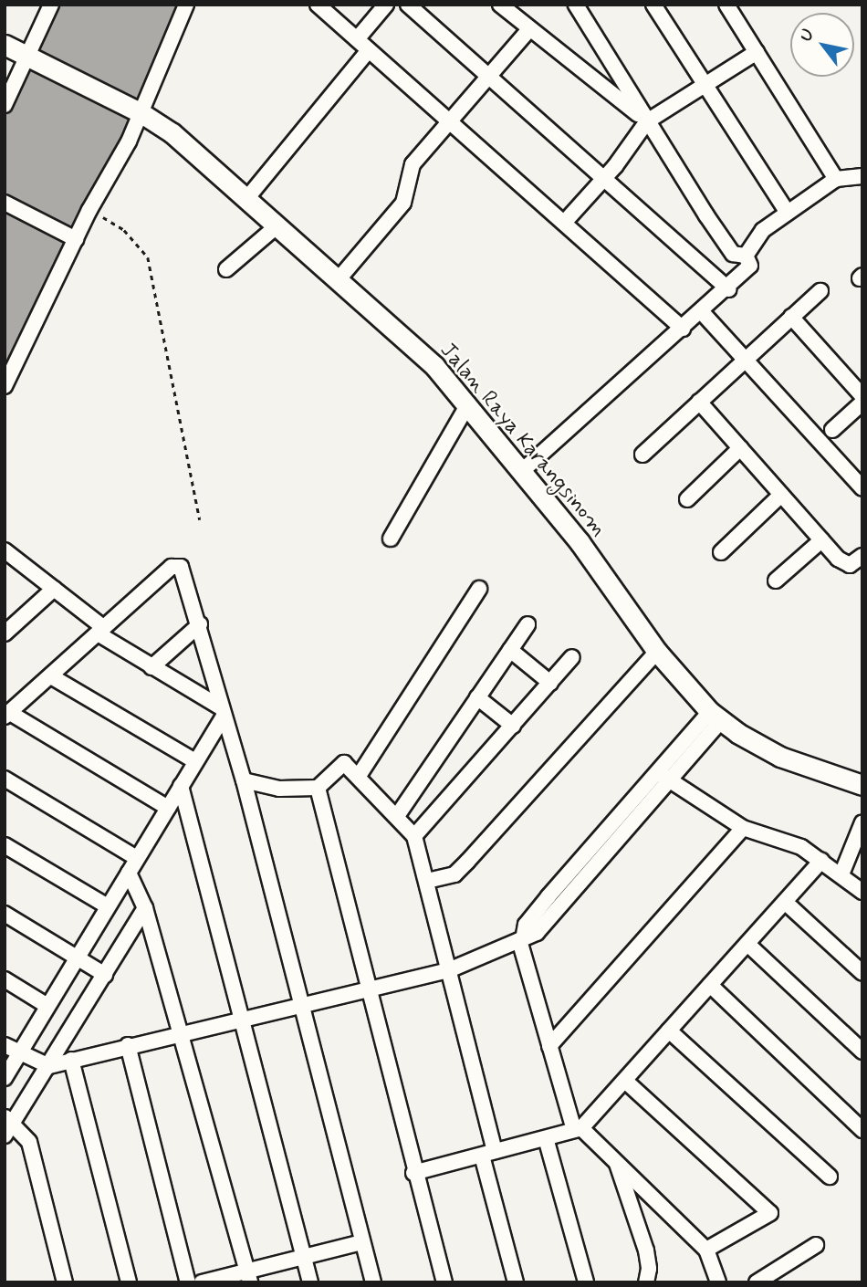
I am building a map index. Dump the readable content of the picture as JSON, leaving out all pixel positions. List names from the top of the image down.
{
  "streets": {
    "street": ["Jalan Raya Karangsinom"]
  },
  "north": "top left"
}
